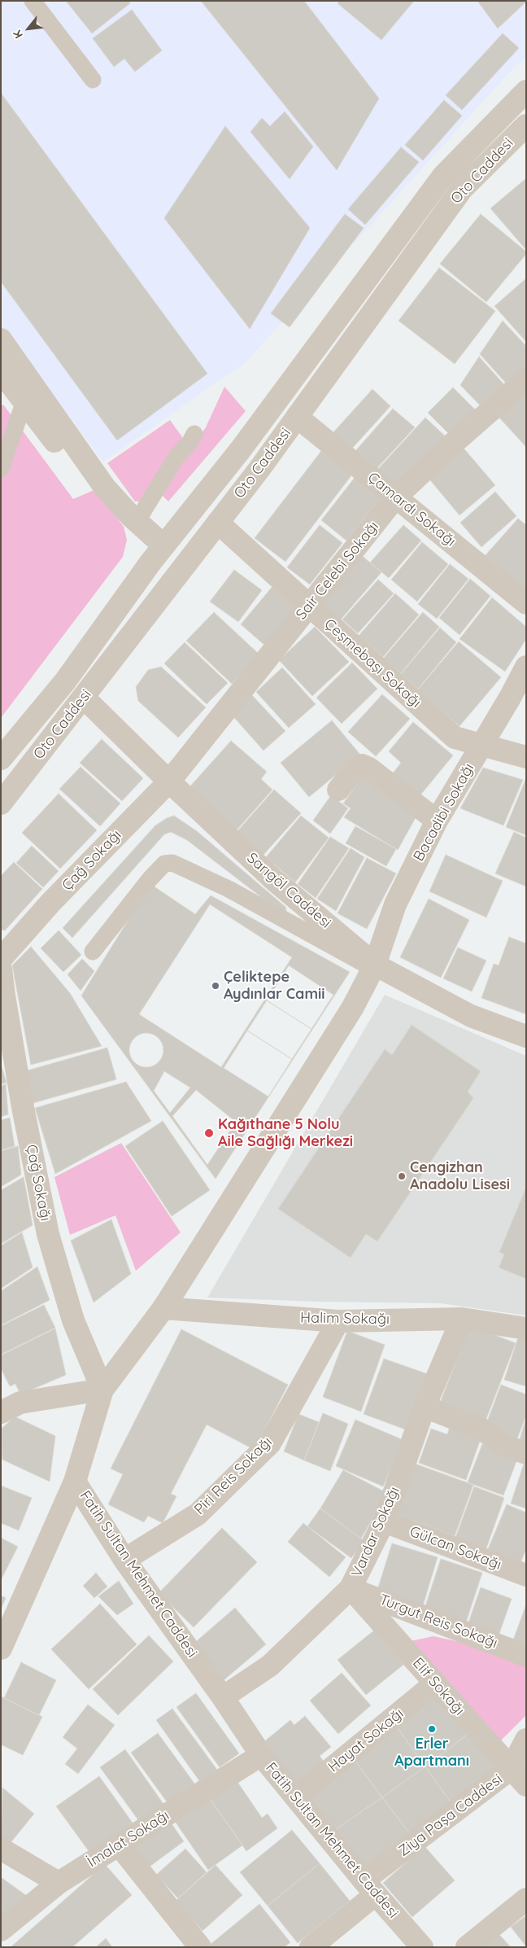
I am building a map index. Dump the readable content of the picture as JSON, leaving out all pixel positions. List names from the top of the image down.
{
  "streets": {
    "street": [
      "Oto Caddesi",
      "Çamardı Sokağı",
      "Sair Celebi Sokağı",
      "Çeşmebaşı Sokağı",
      "Bacadibi Sokağı",
      "Çağ Sokağı",
      "Sarıgöl Caddesi",
      "Halim Sokağı",
      "Piri Reis Sokağı",
      "Vardar Sokağı",
      "Gülcan Sokağı",
      "Fatih Sultan Mehmet Caddesi",
      "Turgut Reis Sokağı",
      "Elif Sokağı",
      "Hayat Sokağı",
      "Ziya Paşa Caddesi",
      "İmalat Sokağı"
    ]
  },
  "crossings": [
    ["Oto Caddesi", "Çamardı Sokağı"],
    ["Oto Caddesi", "Çeşmebaşı Sokağı"],
    ["Oto Caddesi", "Sarıgöl Caddesi"],
    ["Çamardı Sokağı", "Sair Celebi Sokağı"],
    ["Sair Celebi Sokağı", "Çeşmebaşı Sokağı"],
    ["Sair Celebi Sokağı", "Çağ Sokağı"],
    ["Sair Celebi Sokağı", "Sarıgöl Caddesi"],
    ["Çeşmebaşı Sokağı", "Bacadibi Sokağı"],
    ["Bacadibi Sokağı", "Sarıgöl Caddesi"],
    ["Bacadibi Sokağı", "Fatih Sultan Mehmet Caddesi"],
    ["Çağ Sokağı", "Sarıgöl Caddesi"],
    ["Çağ Sokağı", "Fatih Sultan Mehmet Caddesi"],
    ["Sarıgöl Caddesi", "Fatih Sultan Mehmet Caddesi"],
    ["Halim Sokağı", "Piri Reis Sokağı"],
    ["Halim Sokağı", "Vardar Sokağı"],
    ["Halim Sokağı", "Fatih Sultan Mehmet Caddesi"],
    ["Piri Reis Sokağı", "Fatih Sultan Mehmet Caddesi"],
    ["Vardar Sokağı", "Gülcan Sokağı"],
    ["Vardar Sokağı", "Fatih Sultan Mehmet Caddesi"],
    ["Vardar Sokağı", "Turgut Reis Sokağı"],
    ["Vardar Sokağı", "Elif Sokağı"],
    ["Fatih Sultan Mehmet Caddesi", "Hayat Sokağı"],
    ["Fatih Sultan Mehmet Caddesi", "Ziya Paşa Caddesi"],
    ["Fatih Sultan Mehmet Caddesi", "İmalat Sokağı"],
    ["Turgut Reis Sokağı", "Elif Sokağı"],
    ["Elif Sokağı", "Hayat Sokağı"],
    ["Elif Sokağı", "Ziya Paşa Caddesi"]
  ],
  "places": [
    "Çeliktepe Aydınlar Camii",
    "Kağıthane 5 Nolu Aile Sağlığı Merkezi",
    "Cengizhan Anadolu Lisesi",
    "Erler Apartmanı"
  ],
  "north": "bottom left"
}
